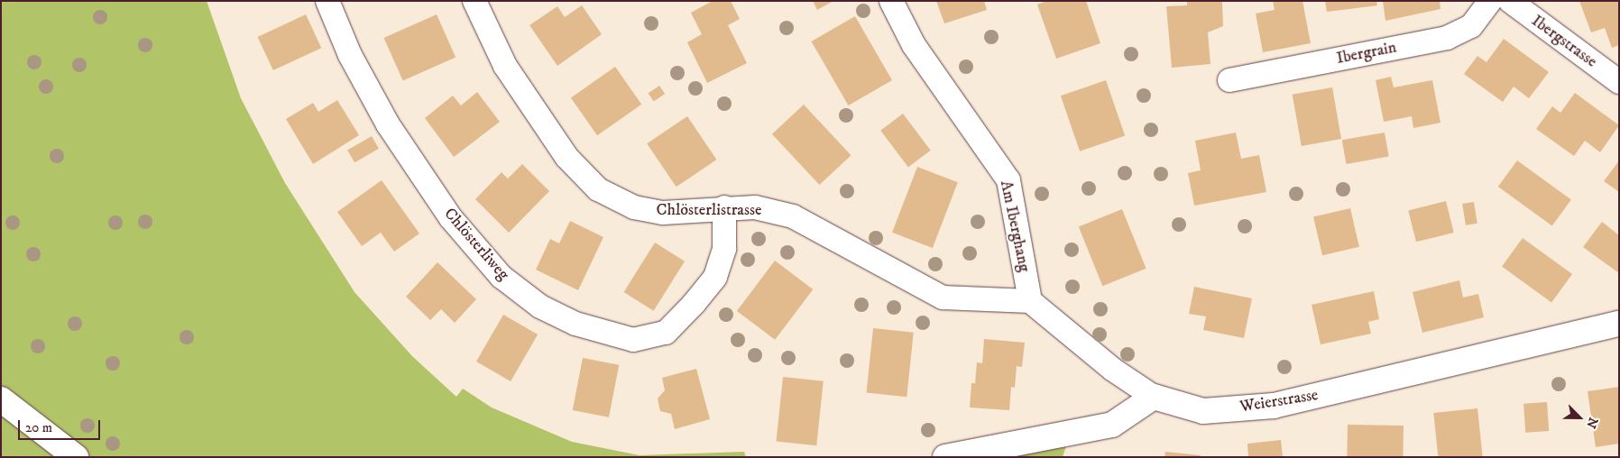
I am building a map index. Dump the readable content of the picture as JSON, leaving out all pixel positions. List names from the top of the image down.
{
  "streets": {
    "street": [
      "Ibergstrasse",
      "Ibergrain",
      "Chlösterlistrasse",
      "Am Iberghang",
      "Chlösterliweg",
      "Weierstrasse"
    ]
  },
  "crossings": [
    ["Chlösterlistrasse", "Am Iberghang"],
    ["Chlösterlistrasse", "Chlösterliweg"]
  ],
  "scale_bar": "20 m",
  "north": "bottom right"
}
